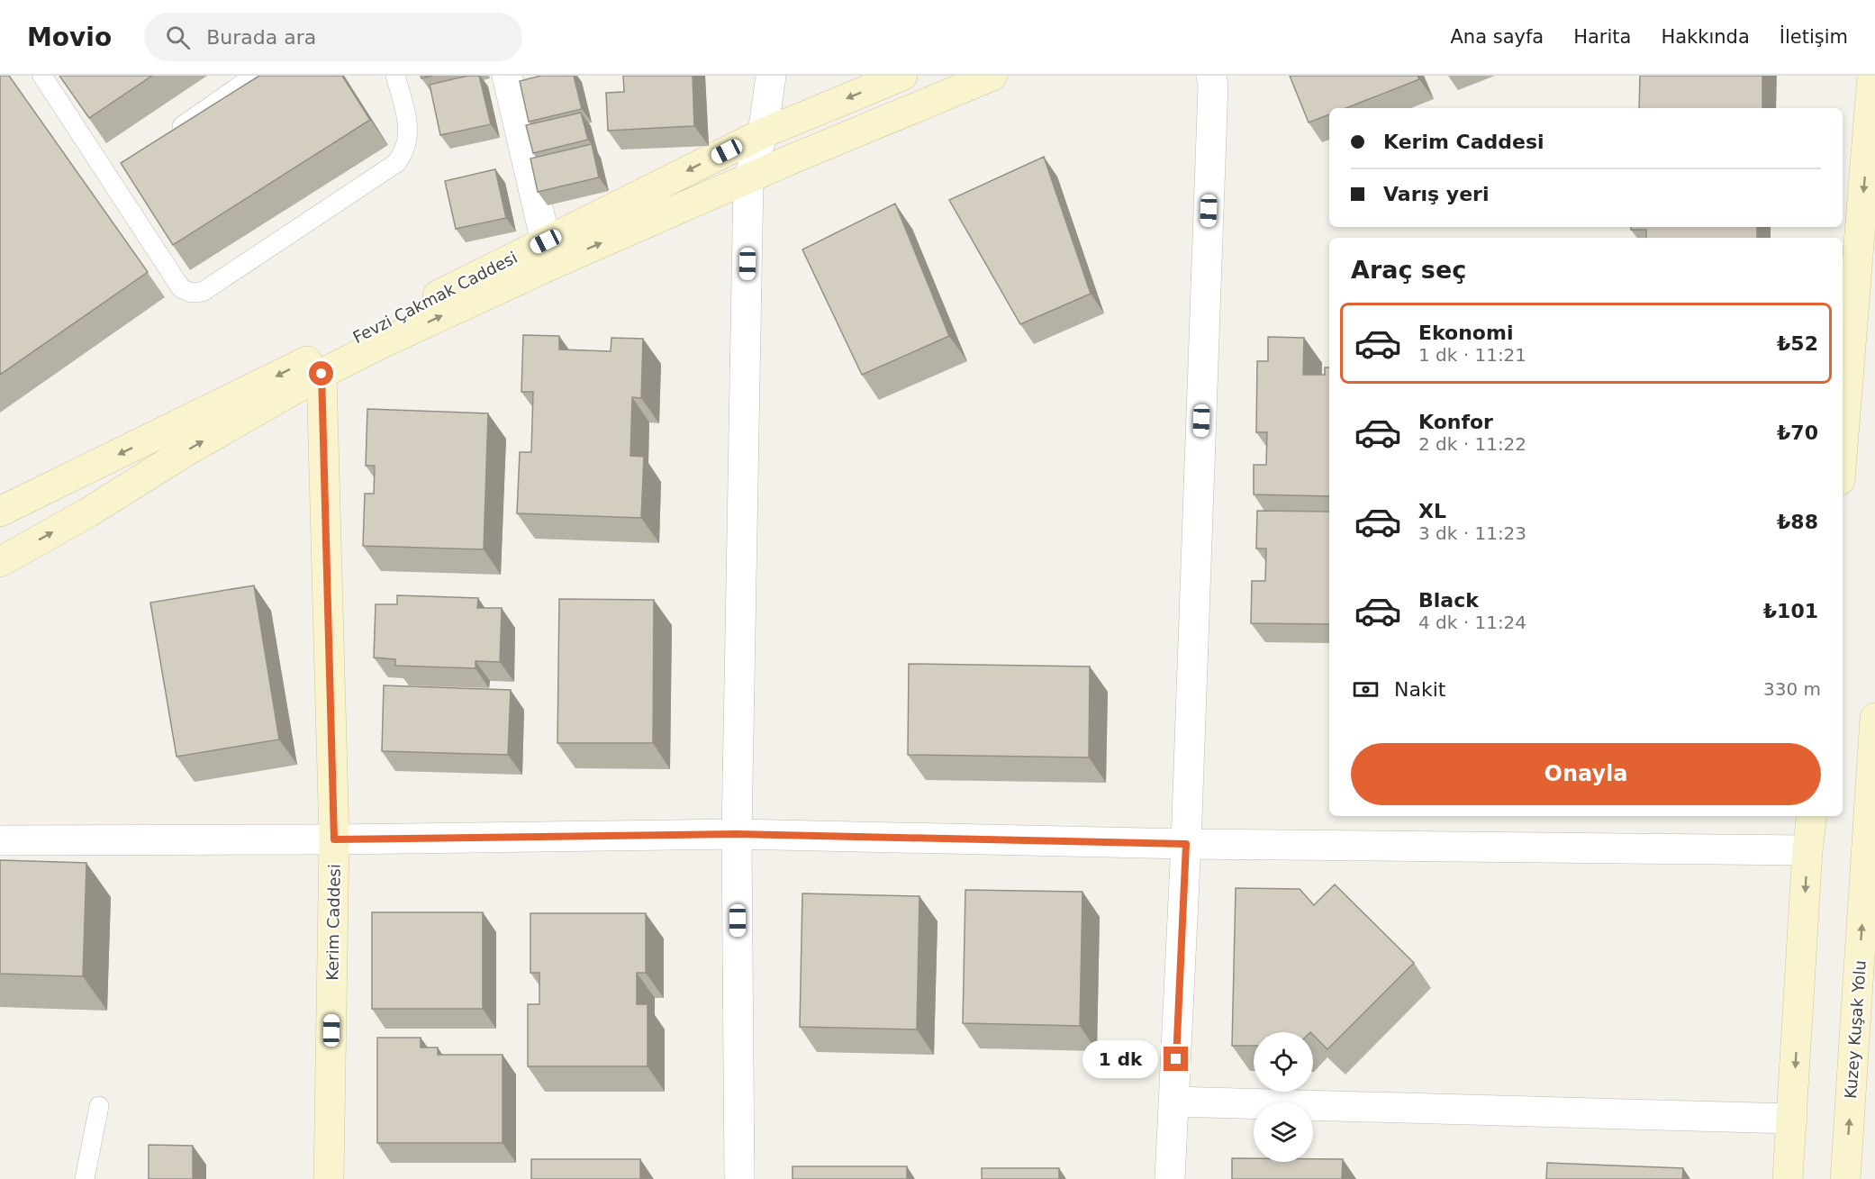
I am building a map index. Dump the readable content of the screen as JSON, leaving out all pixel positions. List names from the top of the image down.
{
  "streets": {
    "street": ["Fevzi Çakmak Caddesi", "Kerim Caddesi", "Kuzey Kuşak Yolu"]
  },
  "page": {
    "header": "Movio",
    "search": "Burada ara",
    "nav": [
      "Ana sayfa",
      "Harita",
      "Hakkında",
      "İletişim"
    ],
    "banner": ["Kerim Caddesi", "Varış yeri"],
    "heading": "Araç seç",
    "list": [
      {
        "name": "Ekonomi",
        "note": "1 dk · 11:21",
        "value": "₺52"
      },
      {
        "name": "Konfor",
        "note": "2 dk · 11:22",
        "value": "₺70"
      },
      {
        "name": "XL",
        "note": "3 dk · 11:23",
        "value": "₺88"
      },
      {
        "name": "Black",
        "note": "4 dk · 11:24",
        "value": "₺101"
      }
    ],
    "pay": ["Nakit", "330 m"],
    "buttons": "Onayla",
    "bubble": "1 dk"
  }
}
